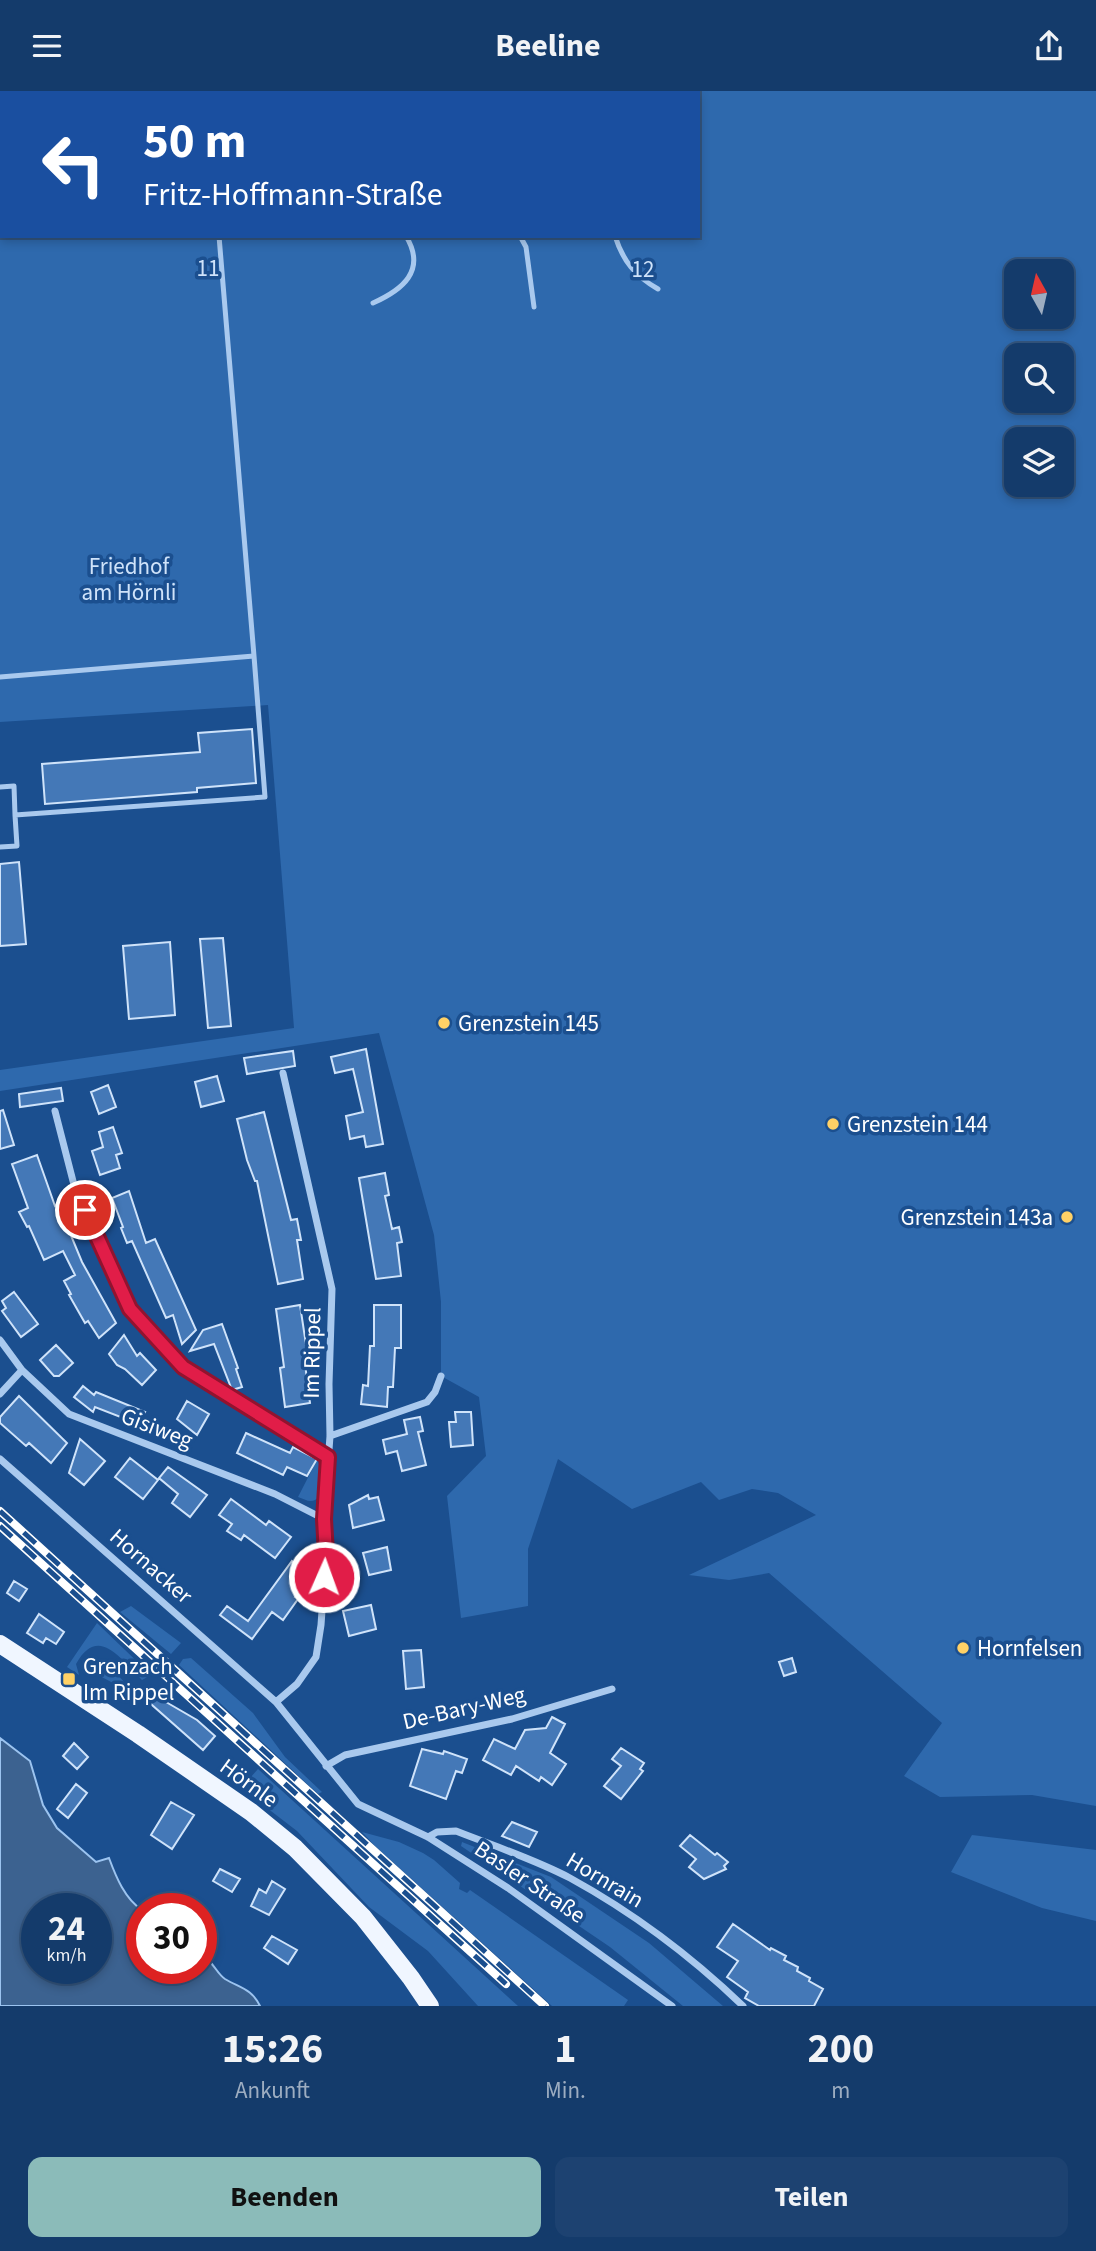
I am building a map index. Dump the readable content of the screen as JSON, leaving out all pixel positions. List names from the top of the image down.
{
  "streets": {
    "main road": ["Hörnle"],
    "street": [
      "Im Rippel",
      "Gisiweg",
      "Hornacker",
      "De-Bary-Weg",
      "Hornrain",
      "Basler Straße"
    ]
  },
  "crossings": [
    ["Im Rippel", "Gisiweg"],
    ["Im Rippel", "Hornacker"],
    ["De-Bary-Weg", "Basler Straße"],
    ["Hornrain", "Basler Straße"]
  ],
  "parks": ["11", "12", "Friedhof am Hörnli"],
  "places": {
    "other": [
      "Grenzstein 145",
      "Grenzstein 144",
      "Grenzstein 143a",
      "Hornfelsen"
    ],
    "transit": ["Grenzach Im Rippel"]
  },
  "north": "top",
  "page": {
    "header": "Beeline",
    "turn": ["50 m", "Fritz-Hoffmann-Straße"],
    "speed": "24 km/h",
    "limit": "30",
    "eta": [
      "15:26",
      "Ankunft",
      "1",
      "Min.",
      "200",
      "m"
    ],
    "buttons": ["Beenden", "Teilen"]
  }
}
